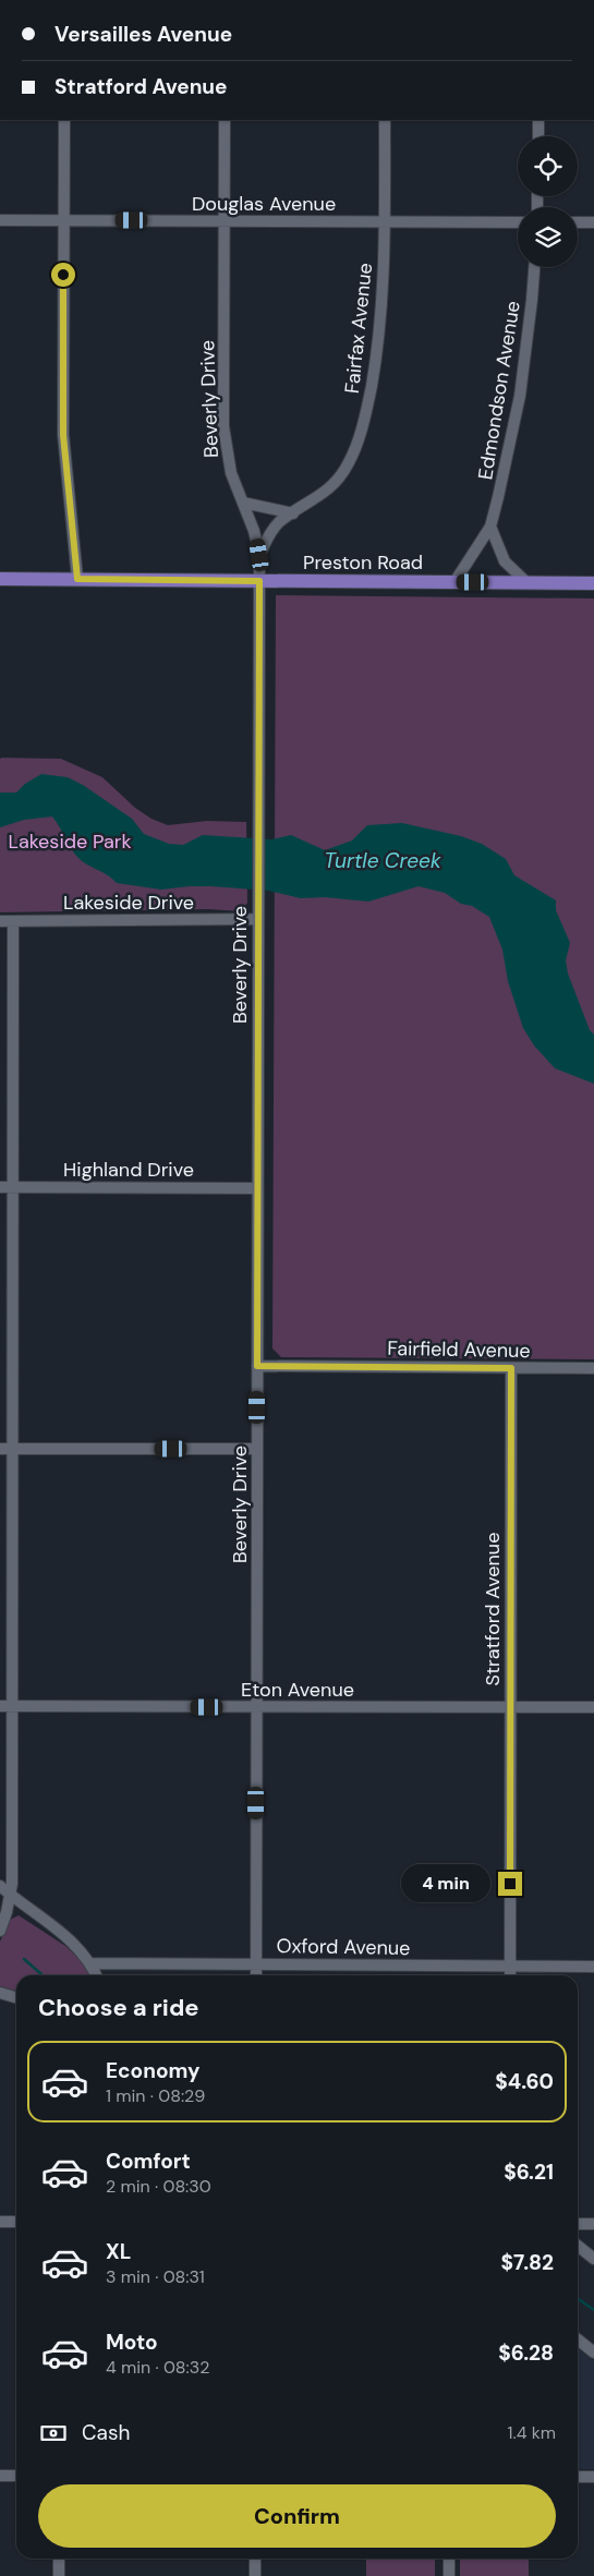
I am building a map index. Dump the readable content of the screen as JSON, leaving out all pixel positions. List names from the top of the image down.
{
  "streets": {
    "main road": ["Preston Road"],
    "street": [
      "Douglas Avenue",
      "Fairfax Avenue",
      "Edmondson Avenue",
      "Beverly Drive",
      "Lakeside Drive",
      "Highland Drive",
      "Fairfield Avenue",
      "Stratford Avenue",
      "Eton Avenue",
      "Oxford Avenue"
    ]
  },
  "crossings": [
    ["Douglas Avenue", "Fairfax Avenue"],
    ["Douglas Avenue", "Beverly Drive"],
    ["Fairfax Avenue", "Beverly Drive"],
    ["Edmondson Avenue", "Preston Road"],
    ["Beverly Drive", "Preston Road"],
    ["Beverly Drive", "Lakeside Drive"],
    ["Beverly Drive", "Highland Drive"],
    ["Beverly Drive", "Fairfield Avenue"],
    ["Beverly Drive", "Eton Avenue"],
    ["Beverly Drive", "Oxford Avenue"],
    ["Fairfield Avenue", "Stratford Avenue"],
    ["Stratford Avenue", "Eton Avenue"],
    ["Stratford Avenue", "Oxford Avenue"]
  ],
  "water": ["Turtle Creek"],
  "parks": ["Lakeside Park"],
  "page": {
    "banner": ["Versailles Avenue", "Stratford Avenue"],
    "bubble": "4 min",
    "heading": "Choose a ride",
    "list": [
      {
        "name": "Economy",
        "note": "1 min · 08:29",
        "value": "$4.60"
      },
      {
        "name": "Comfort",
        "note": "2 min · 08:30",
        "value": "$6.21"
      },
      {
        "name": "XL",
        "note": "3 min · 08:31",
        "value": "$7.82"
      },
      {
        "name": "Moto",
        "note": "4 min · 08:32",
        "value": "$6.28"
      }
    ],
    "pay": ["Cash", "1.4 km"],
    "buttons": "Confirm"
  }
}
